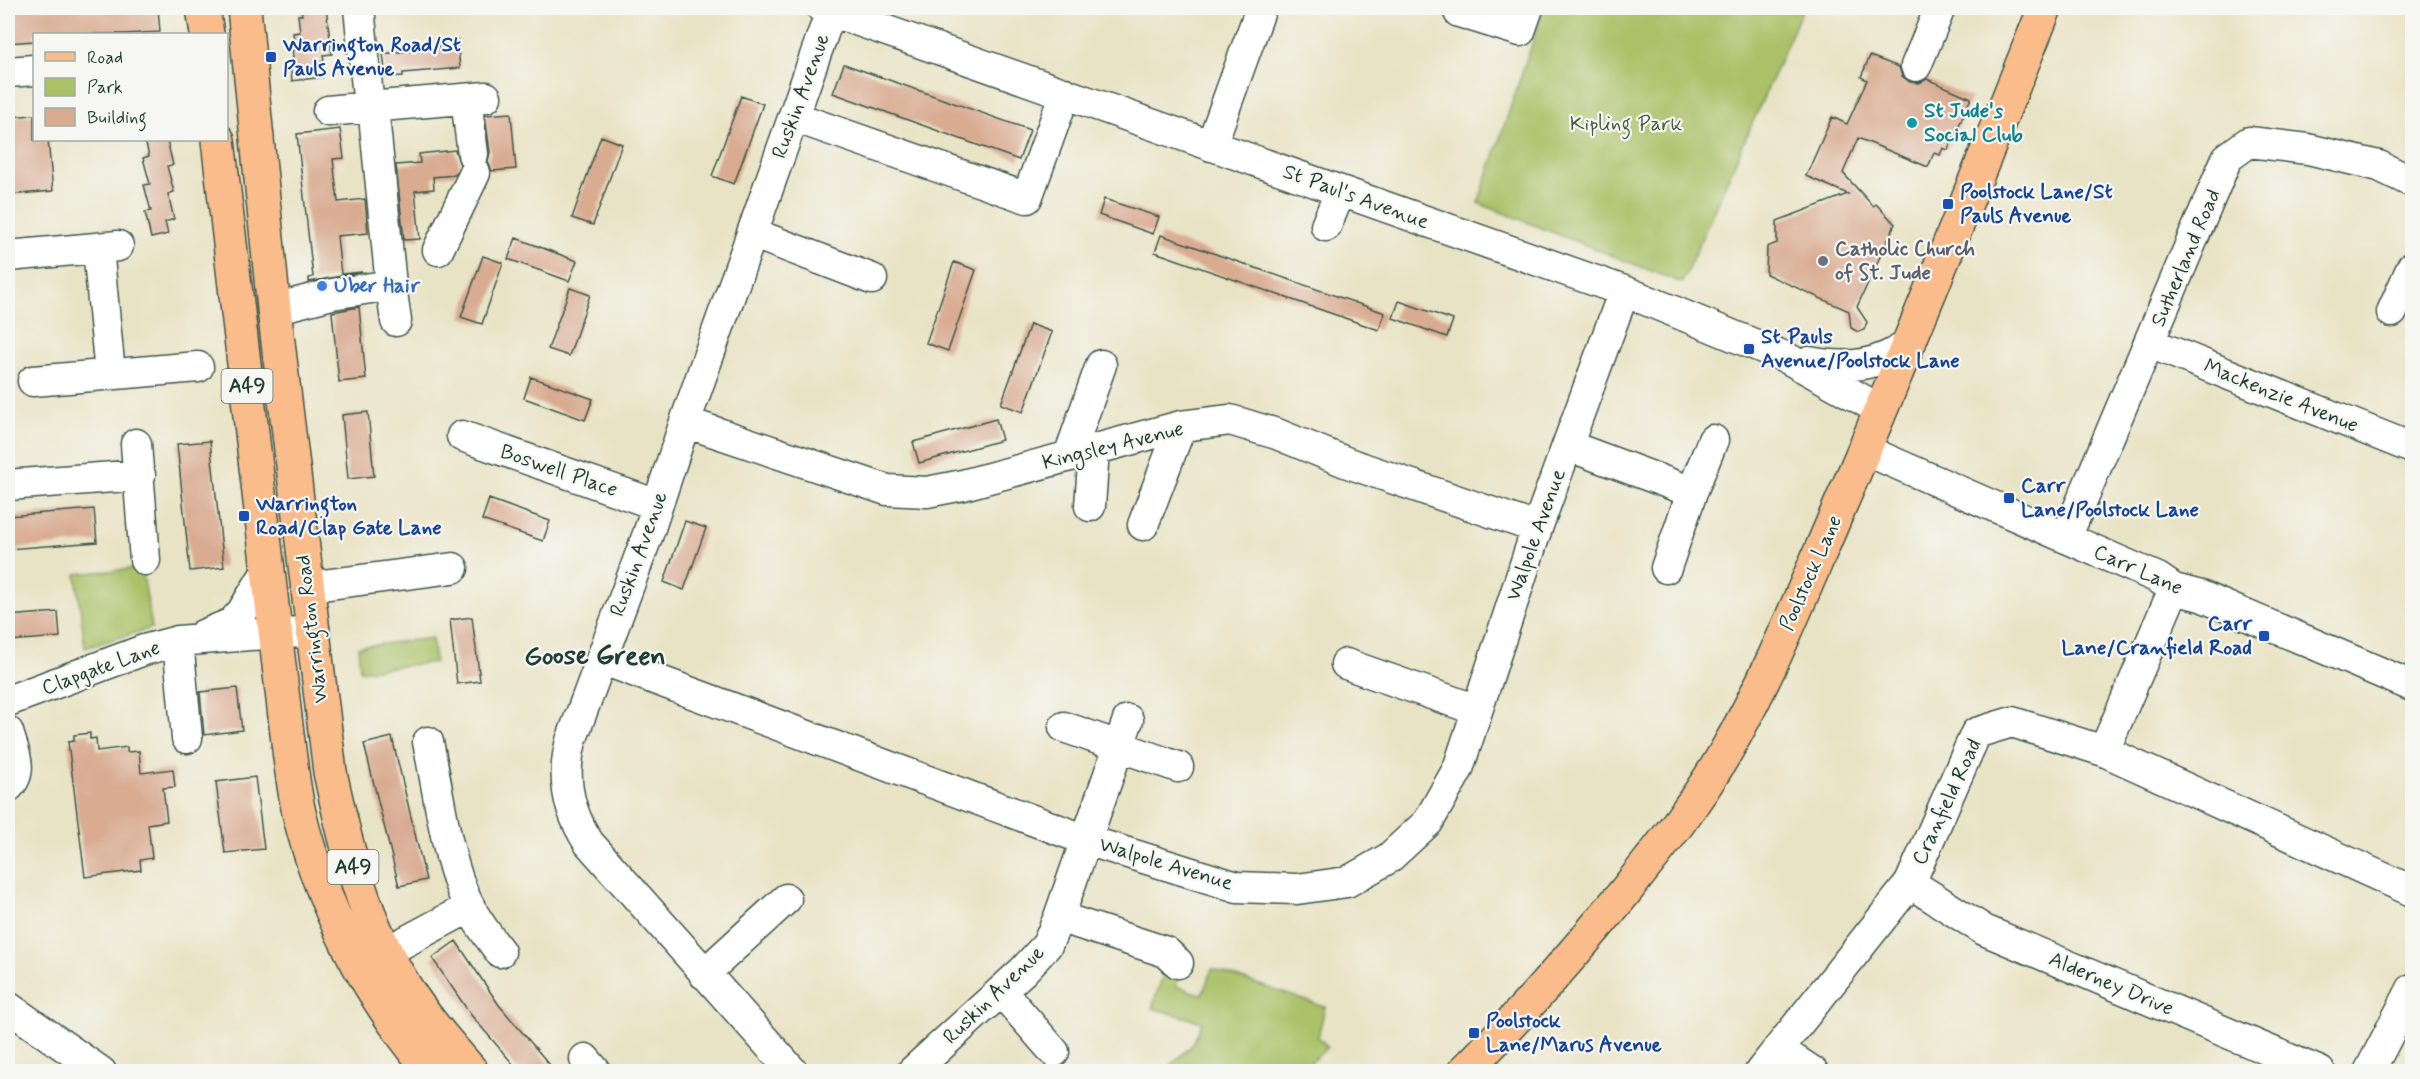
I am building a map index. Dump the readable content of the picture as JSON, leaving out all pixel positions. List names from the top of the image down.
{
  "streets": {
    "main road": ["A49", "Poolstock Lane", "Warrington Road"],
    "street": [
      "Ruskin Avenue",
      "St Paul's Avenue",
      "Sutherland Road",
      "Mackenzie Avenue",
      "Kingsley Avenue",
      "Boswell Place",
      "Walpole Avenue",
      "Carr Lane",
      "Clapgate Lane",
      "Cranfield Road",
      "Alderney Drive"
    ]
  },
  "crossings": [
    ["Ruskin Avenue", "St Paul's Avenue"],
    ["Ruskin Avenue", "Kingsley Avenue"],
    ["Ruskin Avenue", "Boswell Place"],
    ["Ruskin Avenue", "Walpole Avenue"],
    ["St Paul's Avenue", "Walpole Avenue"],
    ["St Paul's Avenue", "Poolstock Lane"],
    ["Sutherland Road", "Mackenzie Avenue"],
    ["Sutherland Road", "Carr Lane"],
    ["Kingsley Avenue", "Walpole Avenue"],
    ["Carr Lane", "Poolstock Lane"],
    ["Warrington Road", "Clapgate Lane"],
    ["Cranfield Road", "Alderney Drive"]
  ],
  "districts": ["Goose Green"],
  "parks": ["Kipling Park"],
  "places": {
    "transit": [
      "Warrington Road/St Pauls Avenue",
      "Poolstock Lane/St Pauls Avenue",
      "St Pauls Avenue/Poolstock Lane",
      "Carr Lane/Poolstock Lane",
      "Warrington Road/Clap Gate Lane",
      "Carr Lane/Cranfield Road",
      "Poolstock Lane/Marus Avenue"
    ],
    "other": ["St Jude's Social Club", "Catholic Church of St. Jude", "Uber Hair"]
  },
  "legend": ["Road", "Park", "Building"]
}
